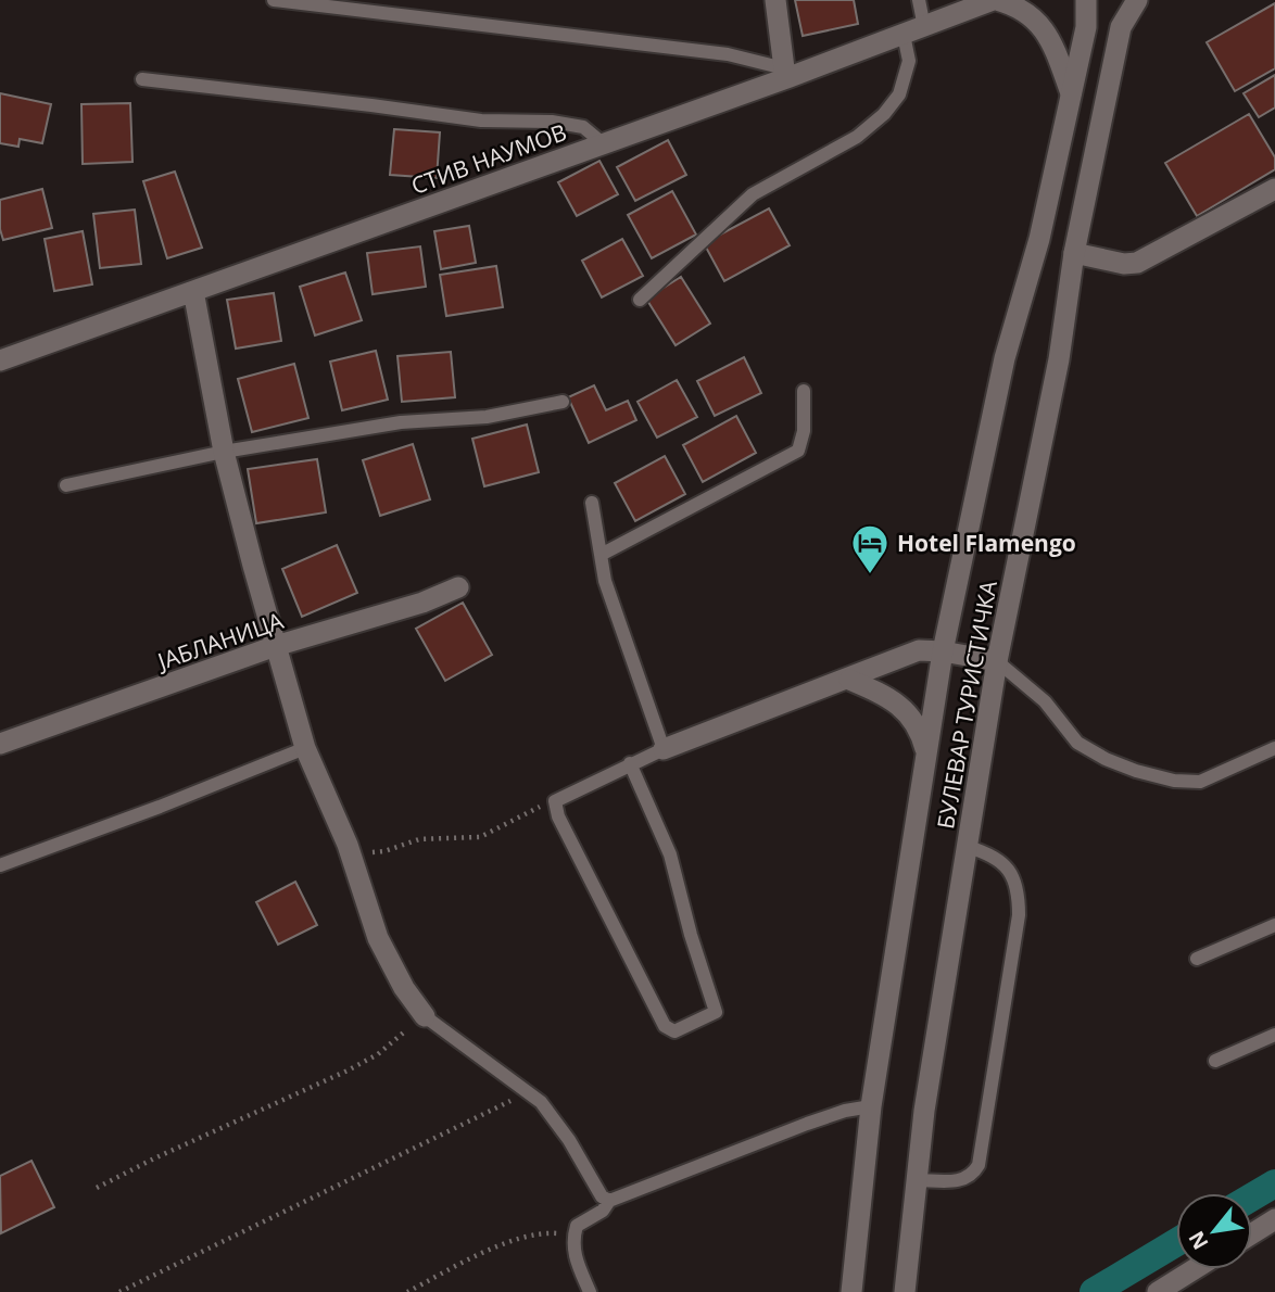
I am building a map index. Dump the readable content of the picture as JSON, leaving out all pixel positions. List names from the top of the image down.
{
  "streets": {
    "street": ["СТИВ НАУМОВ", "ЈАБЛАНИЦА", "БУЛЕВАР ТУРИСТИЧКА"]
  },
  "places": {
    "hotel": ["Hotel Flamengo"]
  },
  "north": "bottom left"
}
